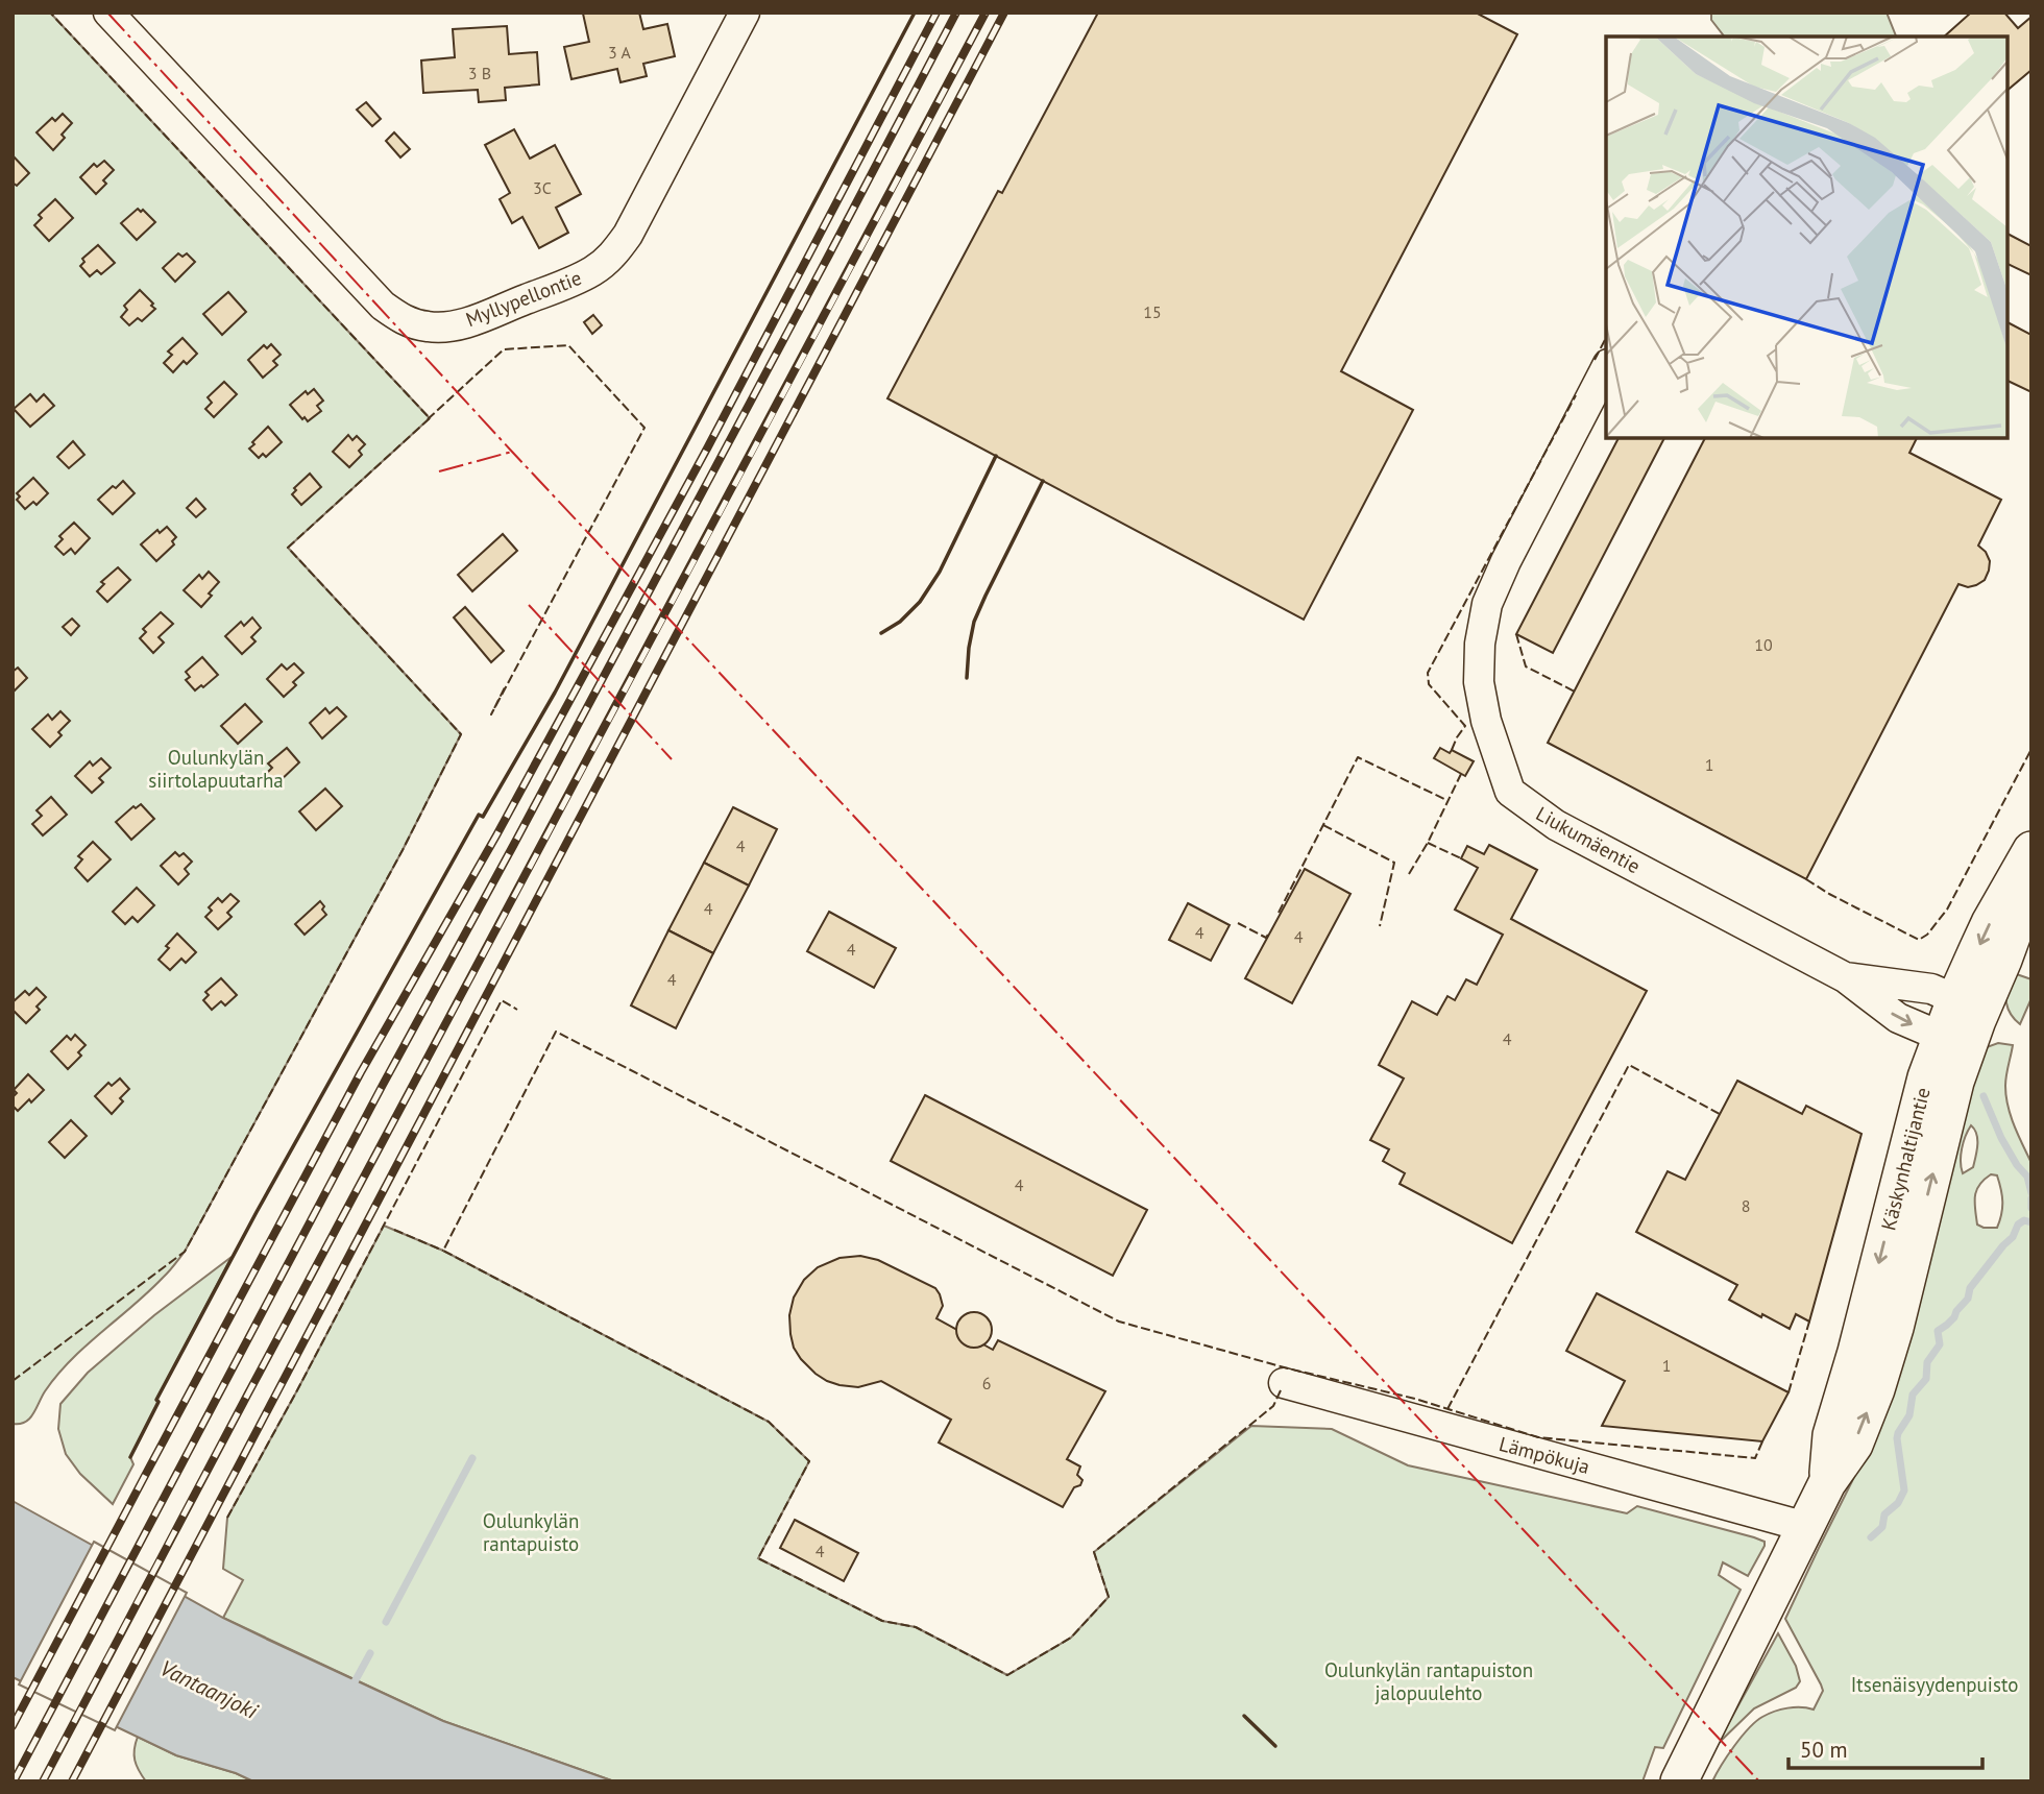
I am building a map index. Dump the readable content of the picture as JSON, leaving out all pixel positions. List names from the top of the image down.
{
  "streets": {
    "main road": ["Käskynhaltijantie"],
    "street": ["Myllypellontie", "Liukumäentie", "Lämpökuja"]
  },
  "crossings": [
    ["Liukumäentie", "Käskynhaltijantie"],
    ["Käskynhaltijantie", "Lämpökuja"]
  ],
  "water": ["Vantaanjoki"],
  "parks": [
    "Oulunkylän siirtolapuutarha",
    "Oulunkylän rantapuisto",
    "Oulunkylän rantapuiston jalopuulehto",
    "Itsenäisyydenpuisto"
  ],
  "house_numbers": [
    "3 A",
    "3 B",
    "3C",
    "15",
    "10",
    "1",
    "4",
    "4",
    "4",
    "4",
    "4",
    "4",
    "4",
    "4",
    "8",
    "1",
    "6",
    "4"
  ],
  "scale_bar": "50 m"
}
